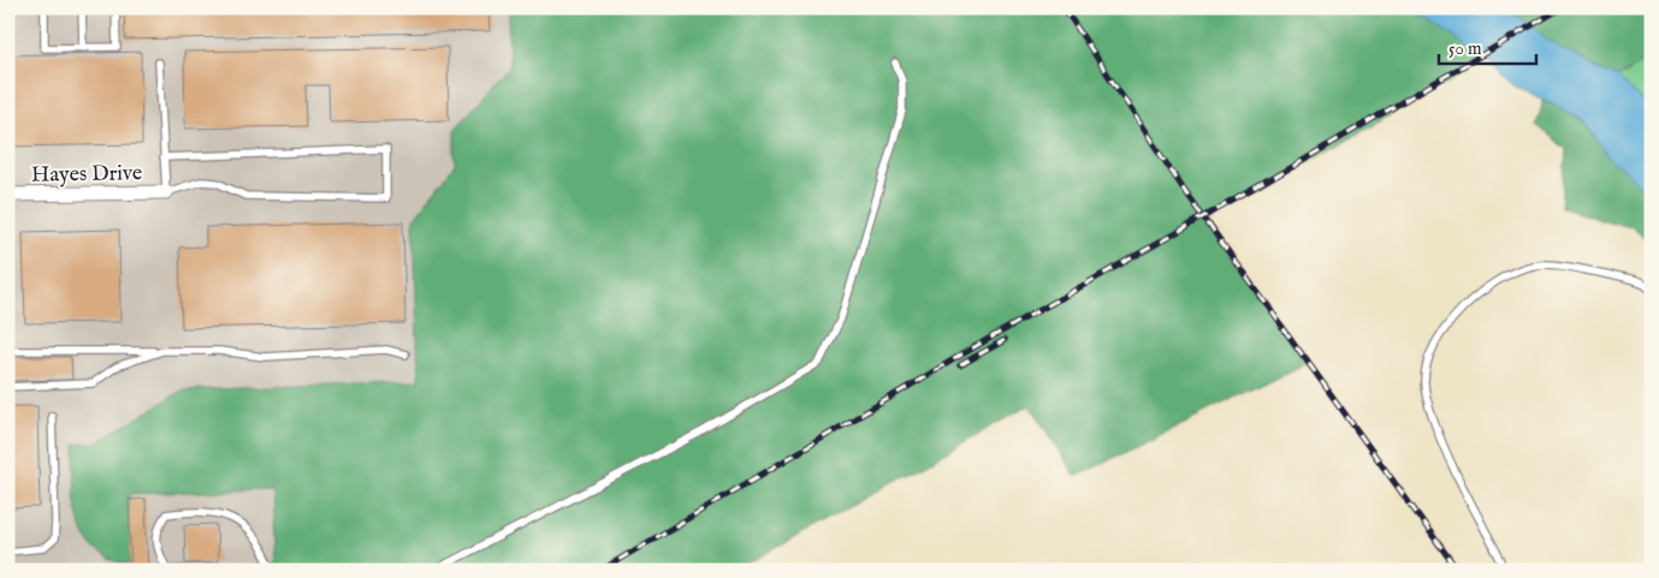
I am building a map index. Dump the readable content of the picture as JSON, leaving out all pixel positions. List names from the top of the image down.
{
  "streets": {
    "street": ["Hayes Drive"]
  },
  "scale_bar": "50 m"
}
